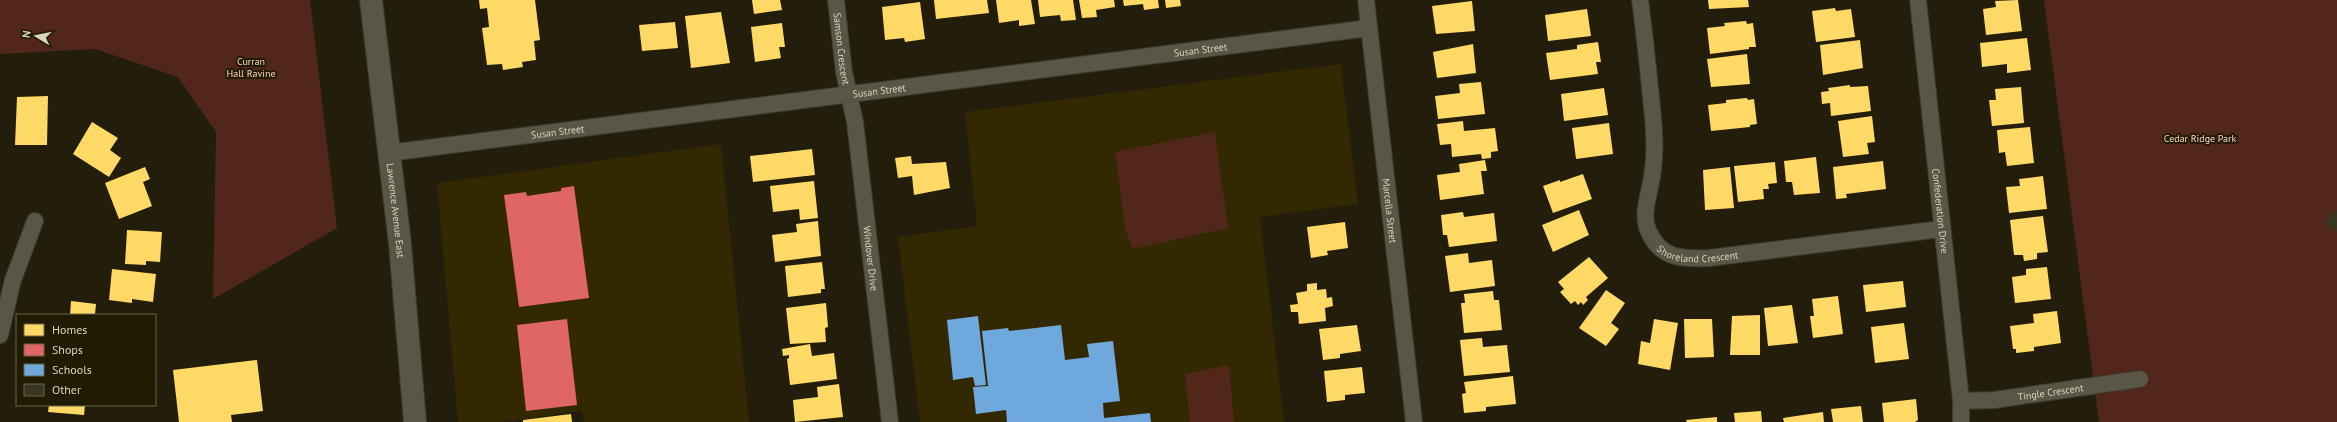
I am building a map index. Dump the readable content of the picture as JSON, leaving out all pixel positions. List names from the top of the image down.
{
  "streets": {
    "main road": ["Lawrence Avenue East"],
    "street": [
      "Samson Crescent",
      "Susan Street",
      "Marcella Street",
      "Confederation Drive",
      "Shoreland Crescent",
      "Windover Drive",
      "Tingle Crescent"
    ]
  },
  "crossings": [
    ["Samson Crescent", "Susan Street"],
    ["Samson Crescent", "Windover Drive"],
    ["Susan Street", "Lawrence Avenue East"],
    ["Susan Street", "Marcella Street"],
    ["Susan Street", "Windover Drive"],
    ["Confederation Drive", "Shoreland Crescent"],
    ["Confederation Drive", "Tingle Crescent"]
  ],
  "parks": ["Curran Hall Ravine", "Cedar Ridge Park"],
  "legend": [
    "Homes",
    "Shops",
    "Schools",
    "Other"
  ],
  "north": "left"
}
